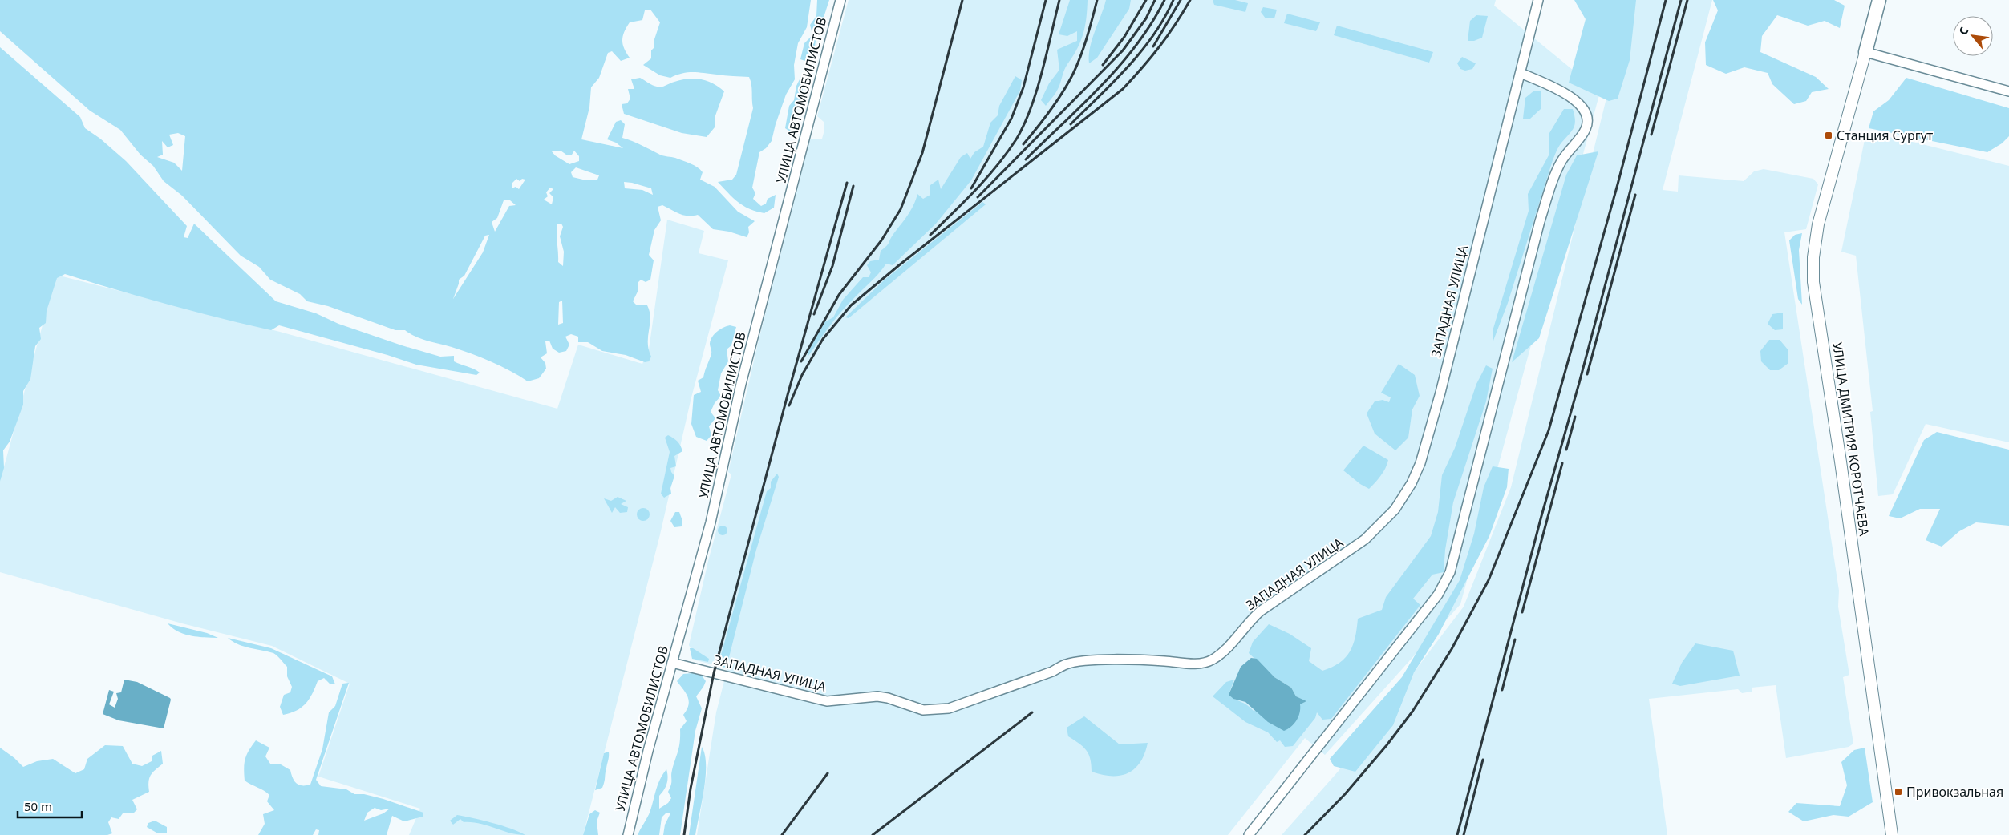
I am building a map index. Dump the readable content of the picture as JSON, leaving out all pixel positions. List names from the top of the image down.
{
  "streets": {
    "street": ["УЛИЦА АВТОМОБИЛИСТОВ", "ЗАПАДНАЯ УЛИЦА", "УЛИЦА ДМИТРИЯ КОРОТЧАЕВА"]
  },
  "crossings": [
    ["УЛИЦА АВТОМОБИЛИСТОВ", "ЗАПАДНАЯ УЛИЦА"]
  ],
  "places": {
    "transit": ["Станция Сургут", "Привокзальная"]
  },
  "scale_bar": "50 m",
  "north": "top left"
}
